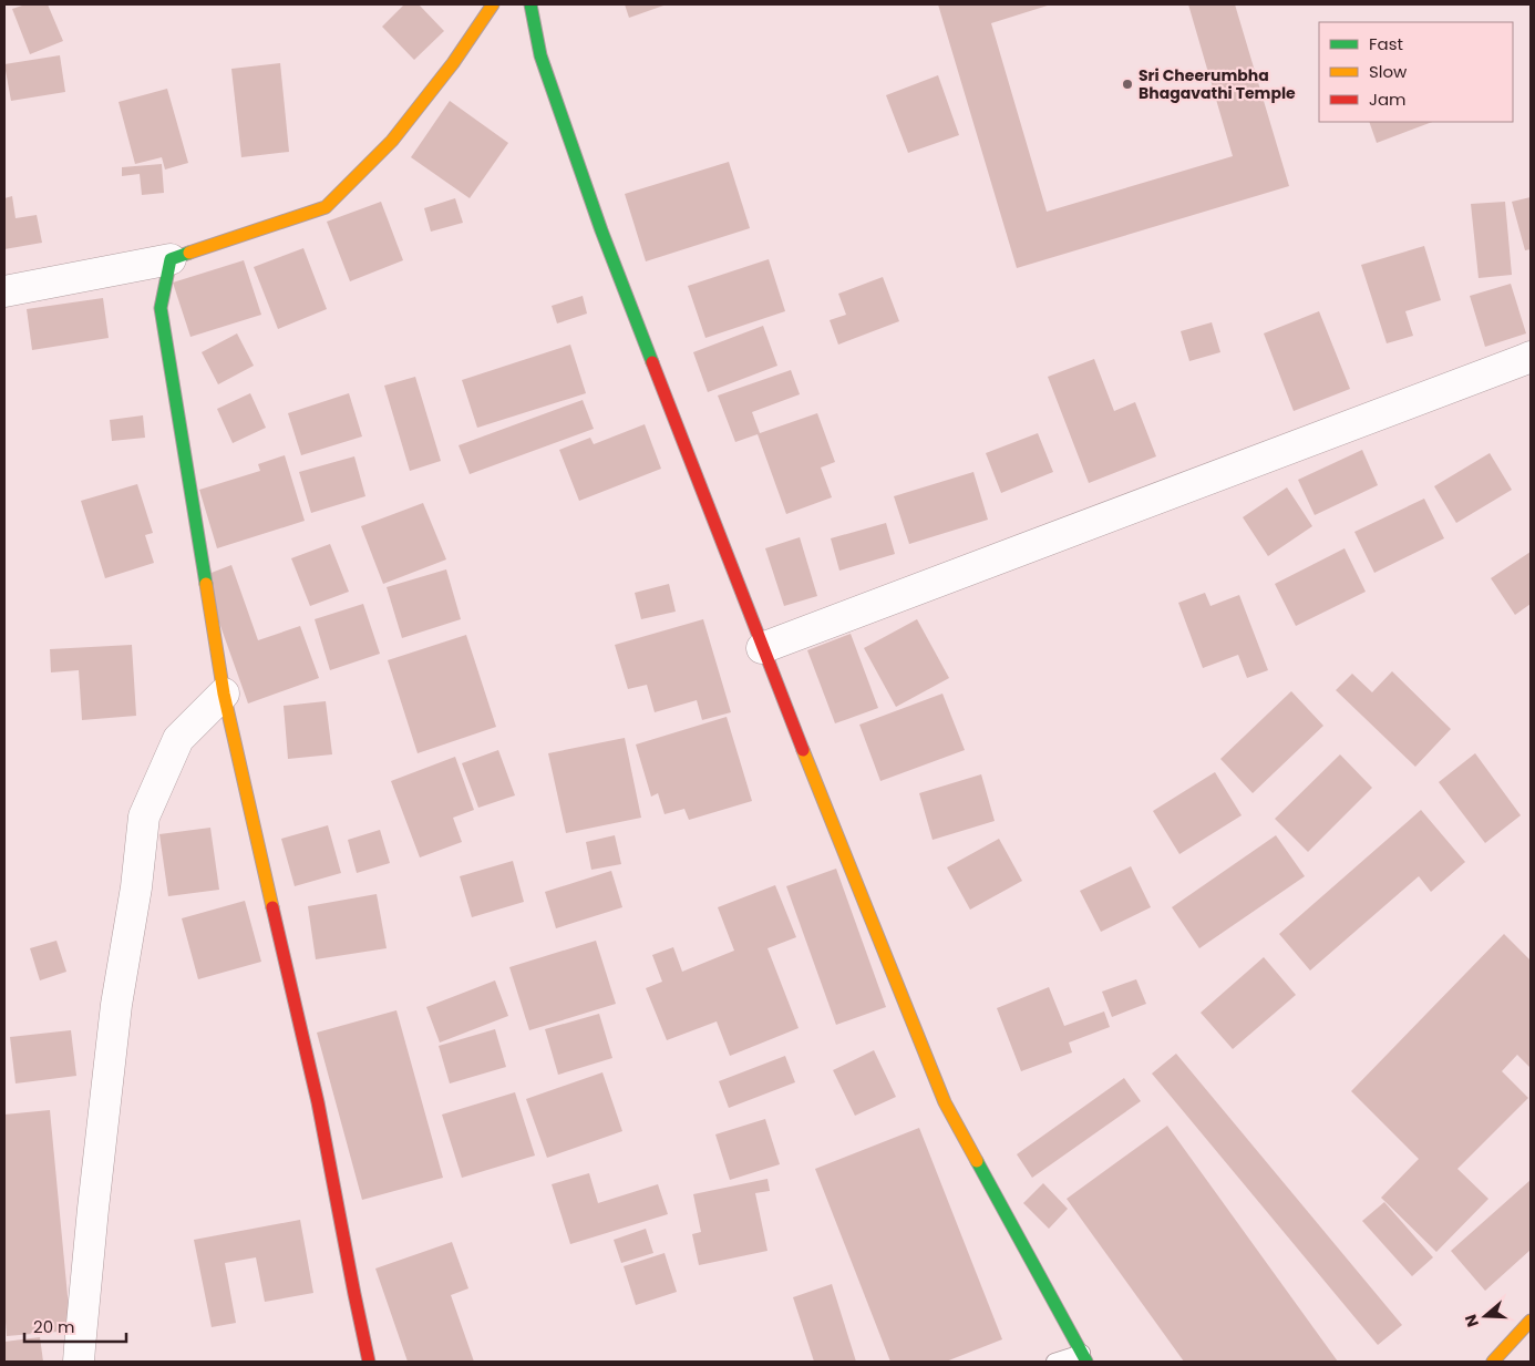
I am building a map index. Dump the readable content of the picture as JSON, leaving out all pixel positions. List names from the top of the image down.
{
  "places": ["Sri Cheerumbha Bhagavathi Temple"],
  "legend": ["Fast", "Slow", "Jam"],
  "scale_bar": "20 m",
  "north": "left"
}
